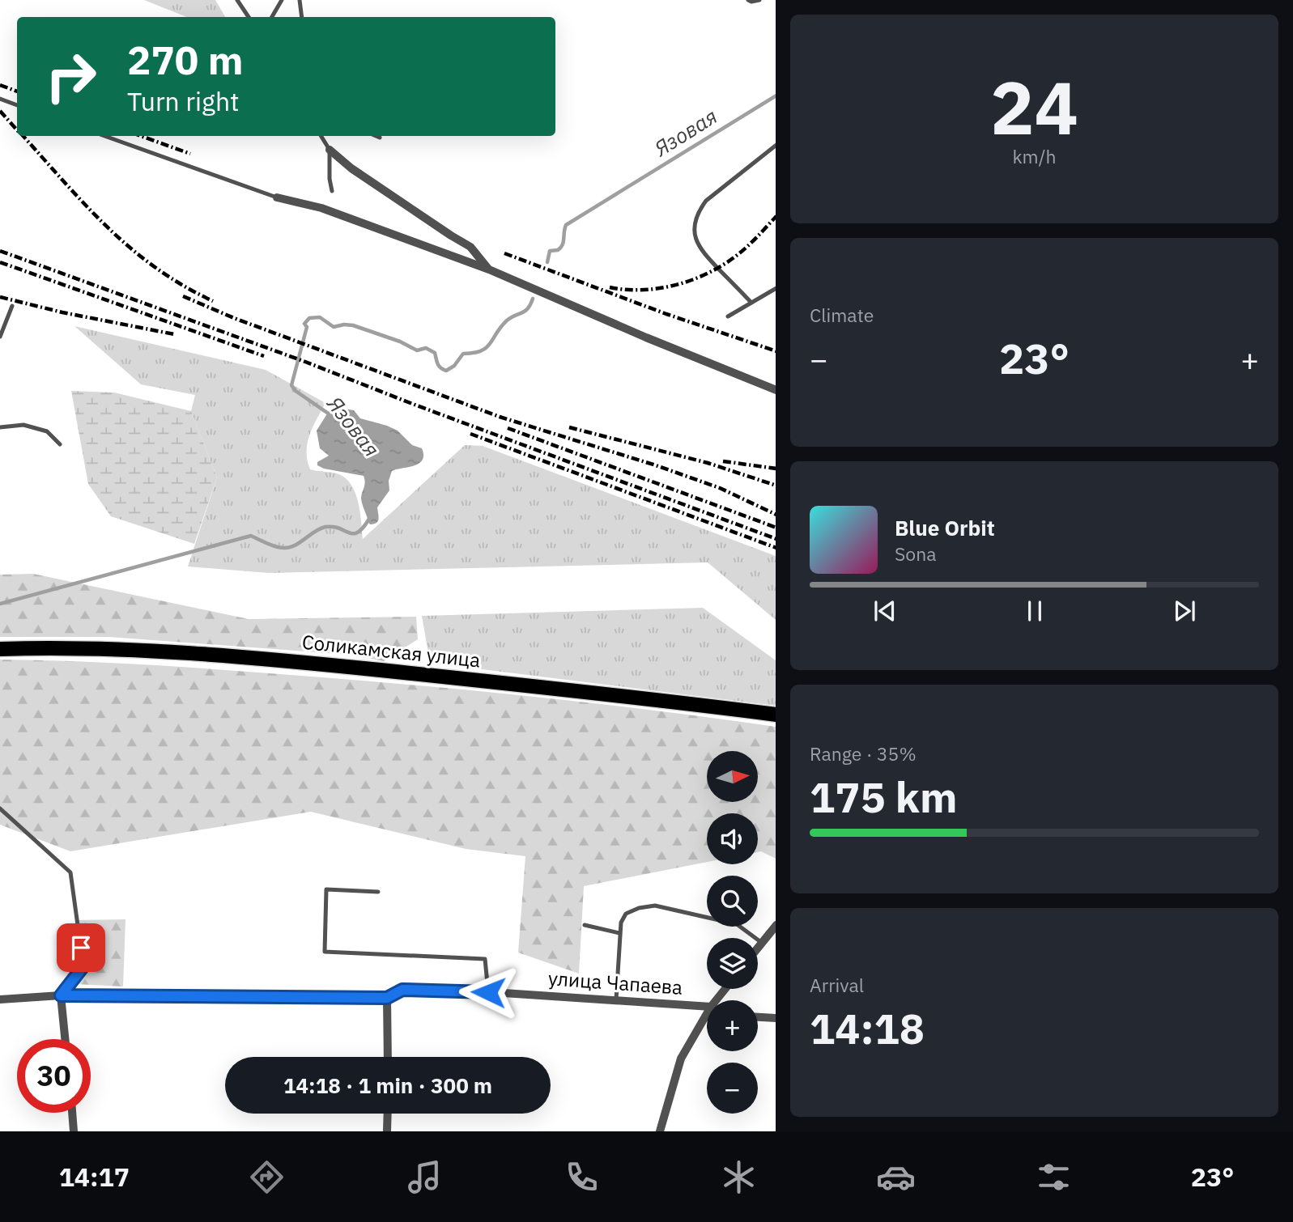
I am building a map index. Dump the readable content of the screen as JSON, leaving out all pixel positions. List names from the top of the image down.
{
  "streets": {
    "main road": ["Соликамская улица"],
    "street": ["улица Чапаева"]
  },
  "water": ["Язовая"],
  "north": "right",
  "page": {
    "tile": [
      ["24", "km/h"],
      "Climate",
      ["Range · 35%", "175 km"],
      ["Arrival", "14:18"]
    ],
    "turn": ["270 m", "Turn right"],
    "heat": ["−", "23°", "+"],
    "song": ["Blue Orbit", "Sona"],
    "map_buttons": ["+", "−"],
    "limit": "30",
    "trip": "14:18 · 1 min · 300 m",
    "tabs": ["14:17", "23°"]
  }
}
